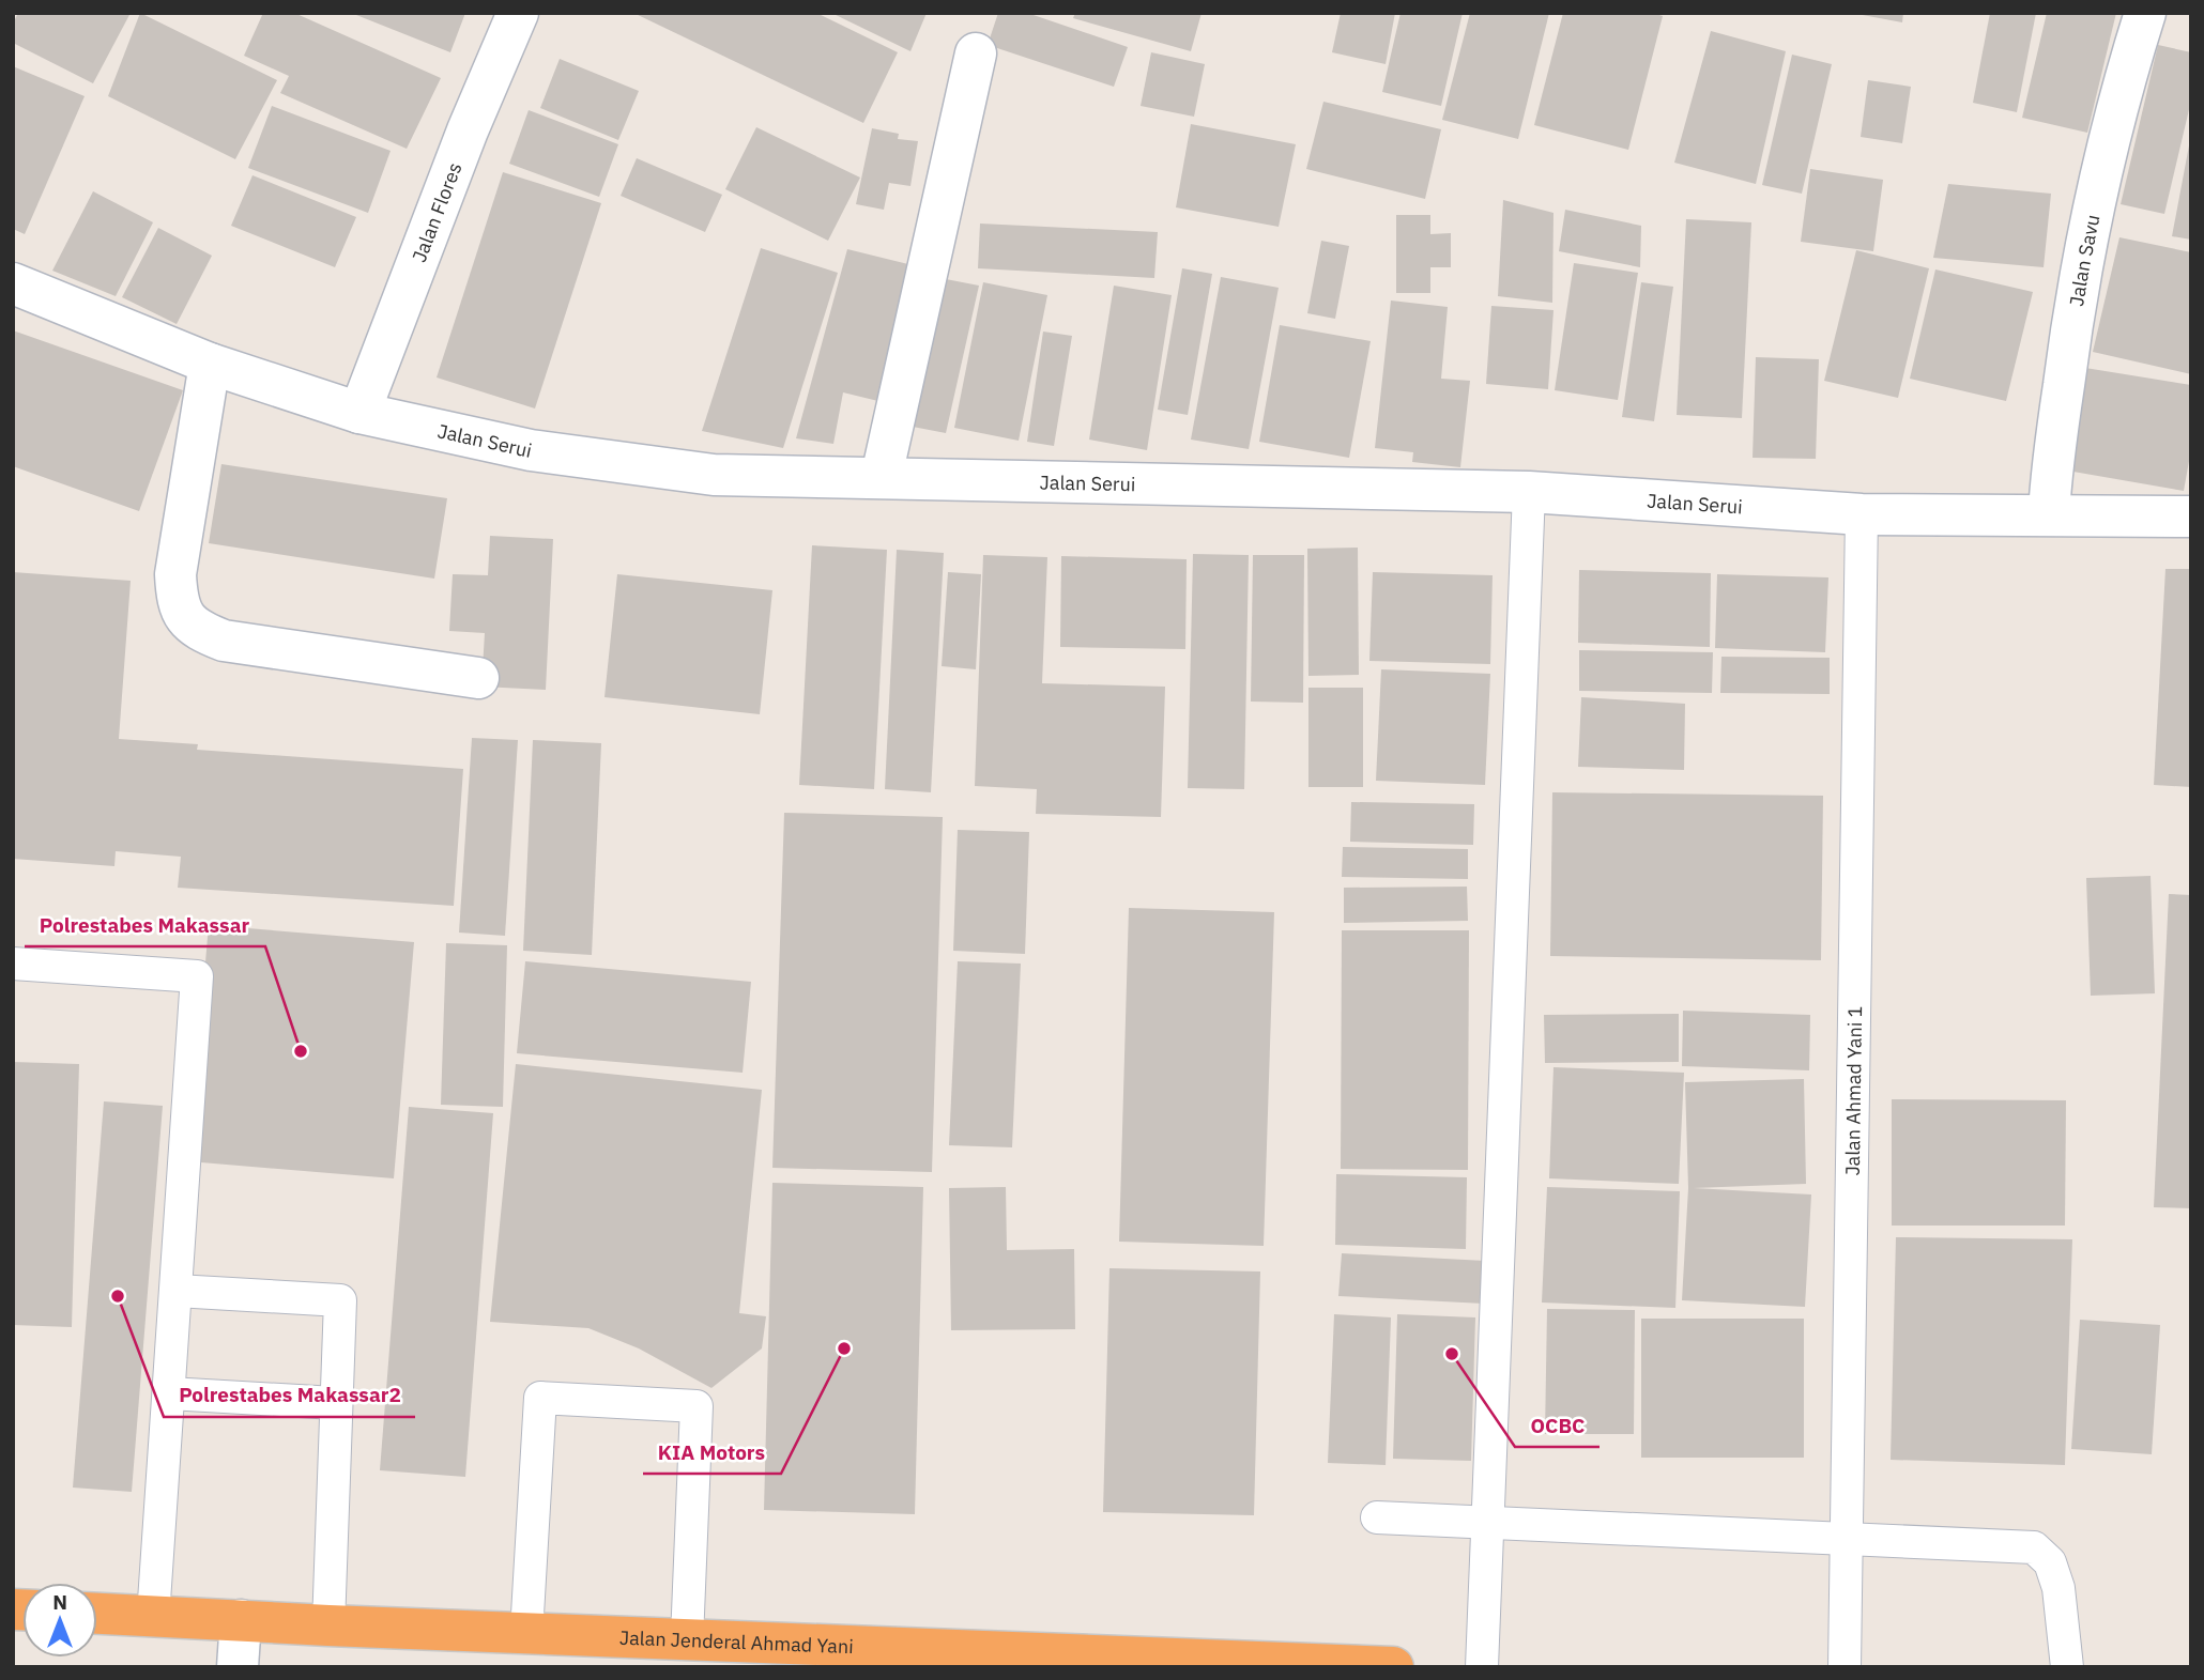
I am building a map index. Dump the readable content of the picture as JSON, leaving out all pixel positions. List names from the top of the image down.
{
  "streets": {
    "highway": ["Jalan Jenderal Ahmad Yani"],
    "street": ["Jalan Flores", "Jalan Savu", "Jalan Serui"],
    "lane": ["Jalan Ahmad Yani 1"]
  },
  "crossings": [
    ["Jalan Flores", "Jalan Serui"],
    ["Jalan Savu", "Jalan Serui"],
    ["Jalan Serui", "Jalan Ahmad Yani 1"]
  ],
  "places": [
    "Polrestabes Makassar",
    "Polrestabes Makassar2",
    "KIA Motors",
    "OCBC"
  ],
  "north": "top"
}
